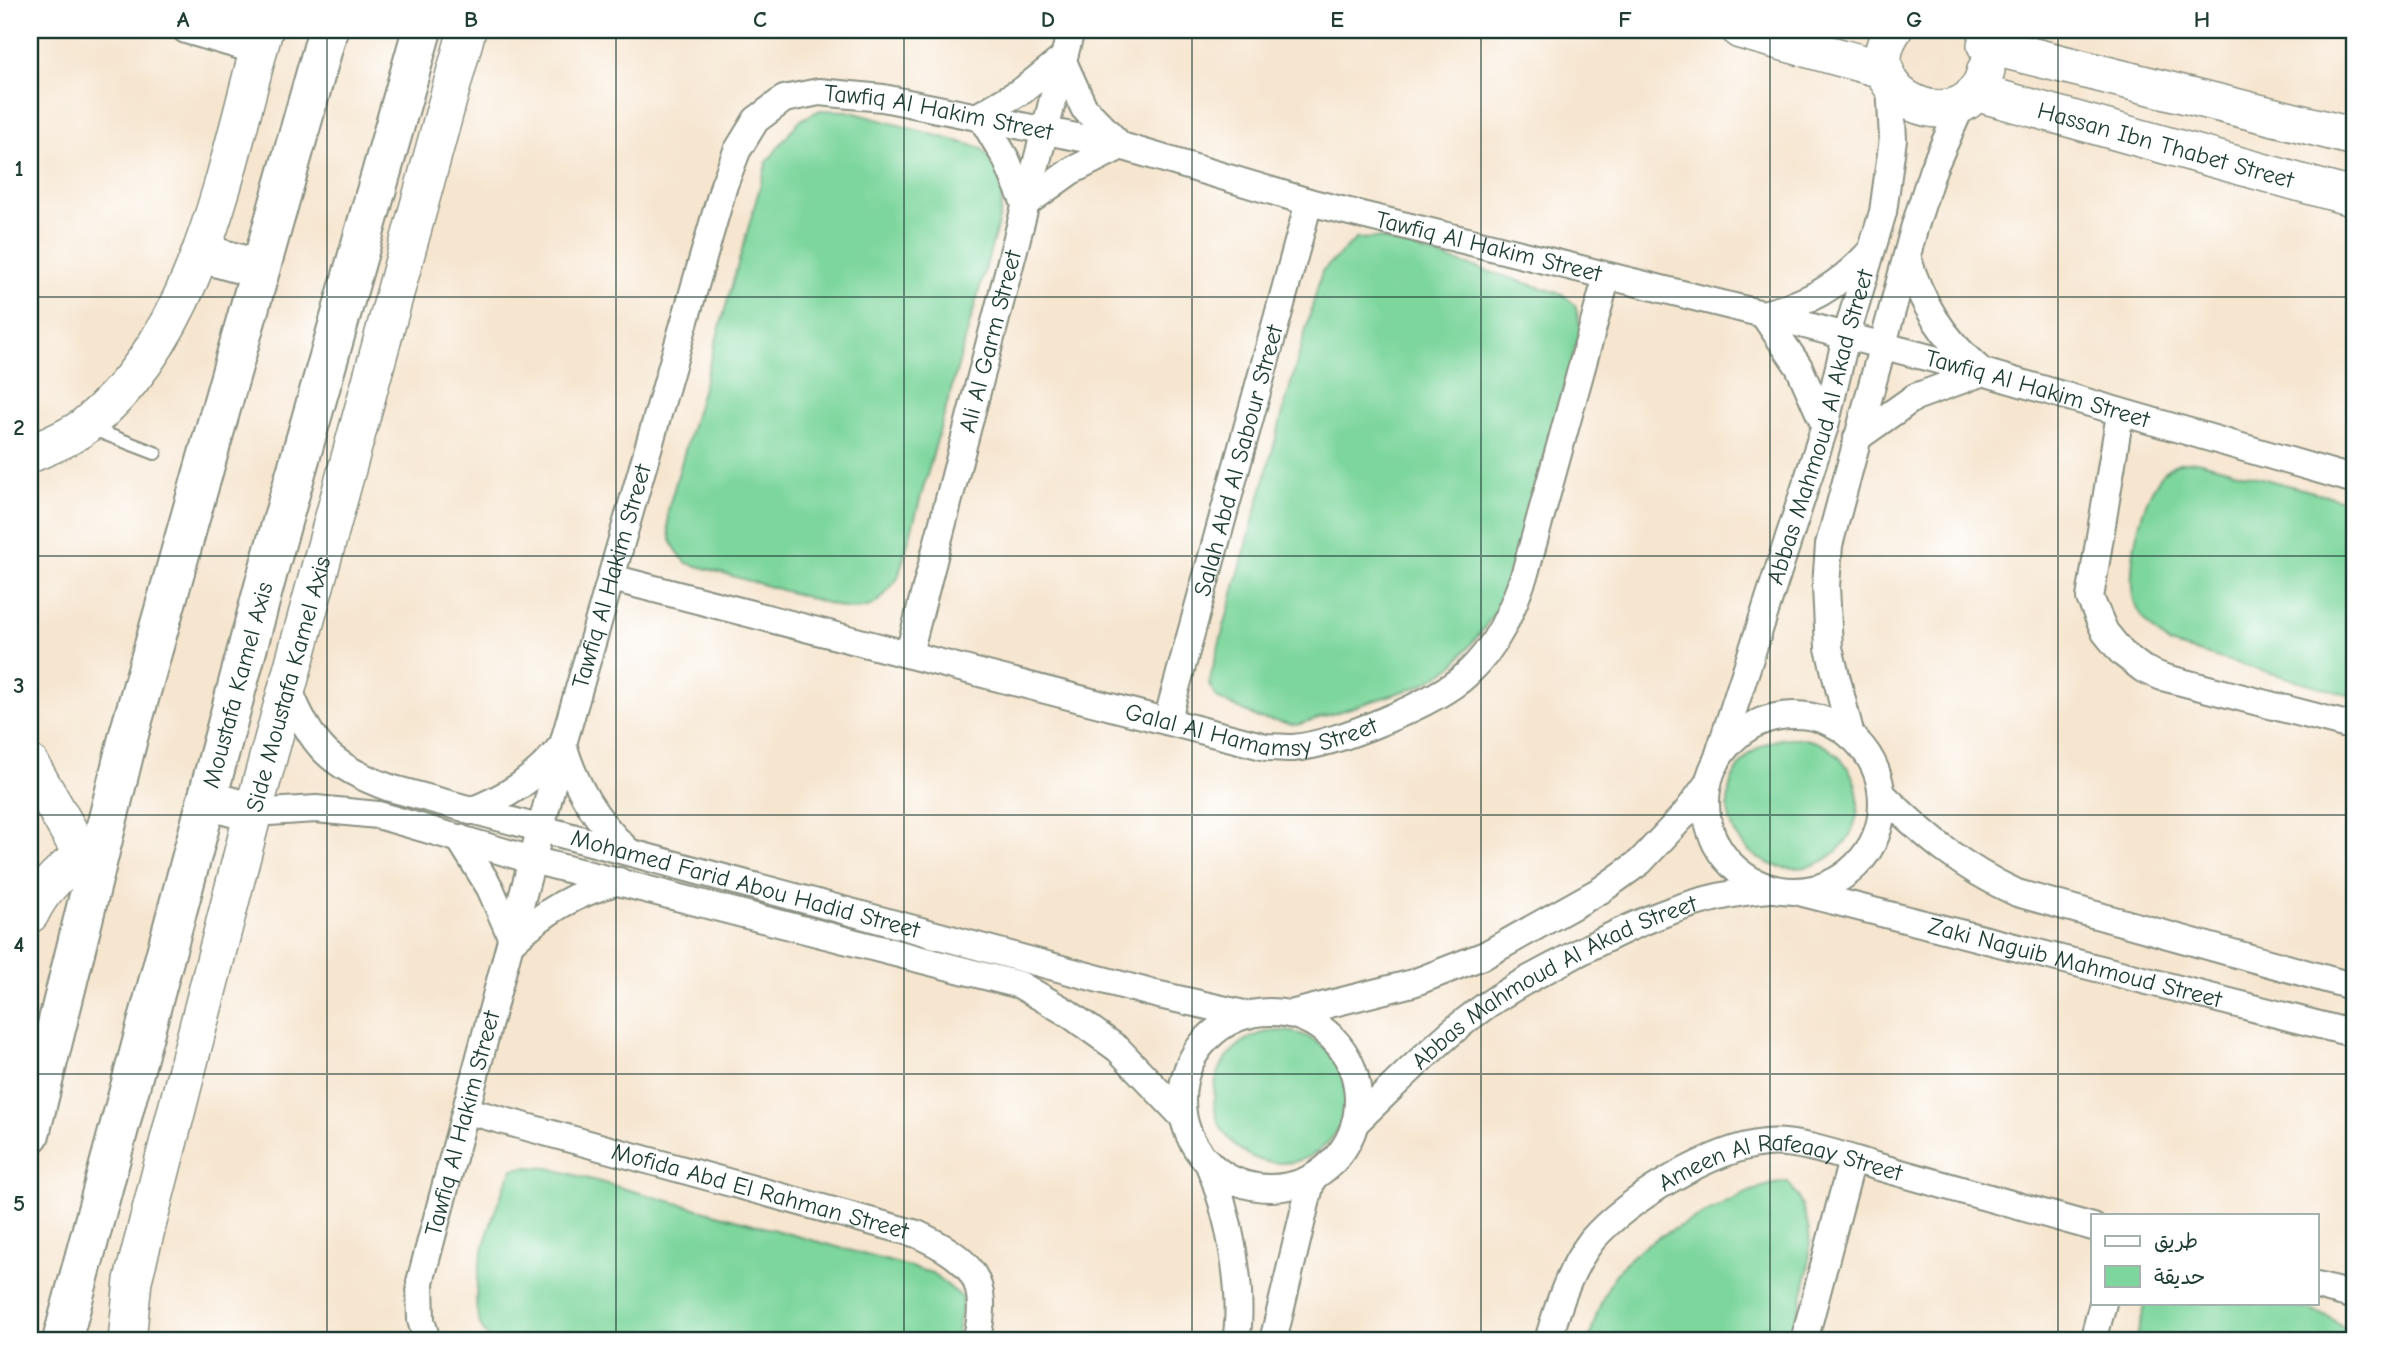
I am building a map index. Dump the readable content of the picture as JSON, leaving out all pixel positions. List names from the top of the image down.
{
  "streets": {
    "main road": ["Moustafa Kamel Axis"],
    "street": [
      "Tawfiq Al Hakim Street",
      "Hassan Ibn Thabet Street",
      "Ali Al Garm Street",
      "Abbas Mahmoud Al Akad Street",
      "Salah Abd Al Sabour Street",
      "Side Moustafa Kamel Axis",
      "Galal Al Hamamsy Street",
      "Mohamed Farid Abou Hadid Street",
      "Zaki Naguib Mahmoud Street",
      "Ameen Al Rafeaay Street",
      "Mofida Abd El Rahman Street"
    ]
  },
  "crossings": [
    ["Tawfiq Al Hakim Street", "Ali Al Garm Street"],
    ["Tawfiq Al Hakim Street", "Abbas Mahmoud Al Akad Street"],
    ["Tawfiq Al Hakim Street", "Salah Abd Al Sabour Street"],
    ["Tawfiq Al Hakim Street", "Galal Al Hamamsy Street"],
    ["Tawfiq Al Hakim Street", "Mohamed Farid Abou Hadid Street"],
    ["Tawfiq Al Hakim Street", "Mofida Abd El Rahman Street"],
    ["Hassan Ibn Thabet Street", "Abbas Mahmoud Al Akad Street"],
    ["Ali Al Garm Street", "Galal Al Hamamsy Street"],
    ["Abbas Mahmoud Al Akad Street", "Mohamed Farid Abou Hadid Street"],
    ["Abbas Mahmoud Al Akad Street", "Zaki Naguib Mahmoud Street"],
    ["Salah Abd Al Sabour Street", "Galal Al Hamamsy Street"],
    ["Side Moustafa Kamel Axis", "Mohamed Farid Abou Hadid Street"]
  ],
  "legend": ["طريق", "حديقة"],
  "grid": {
    "columns": [
      "A",
      "B",
      "C",
      "D",
      "E",
      "F",
      "G",
      "H"
    ],
    "rows": [
      "1",
      "2",
      "3",
      "4",
      "5"
    ]
  }
}
